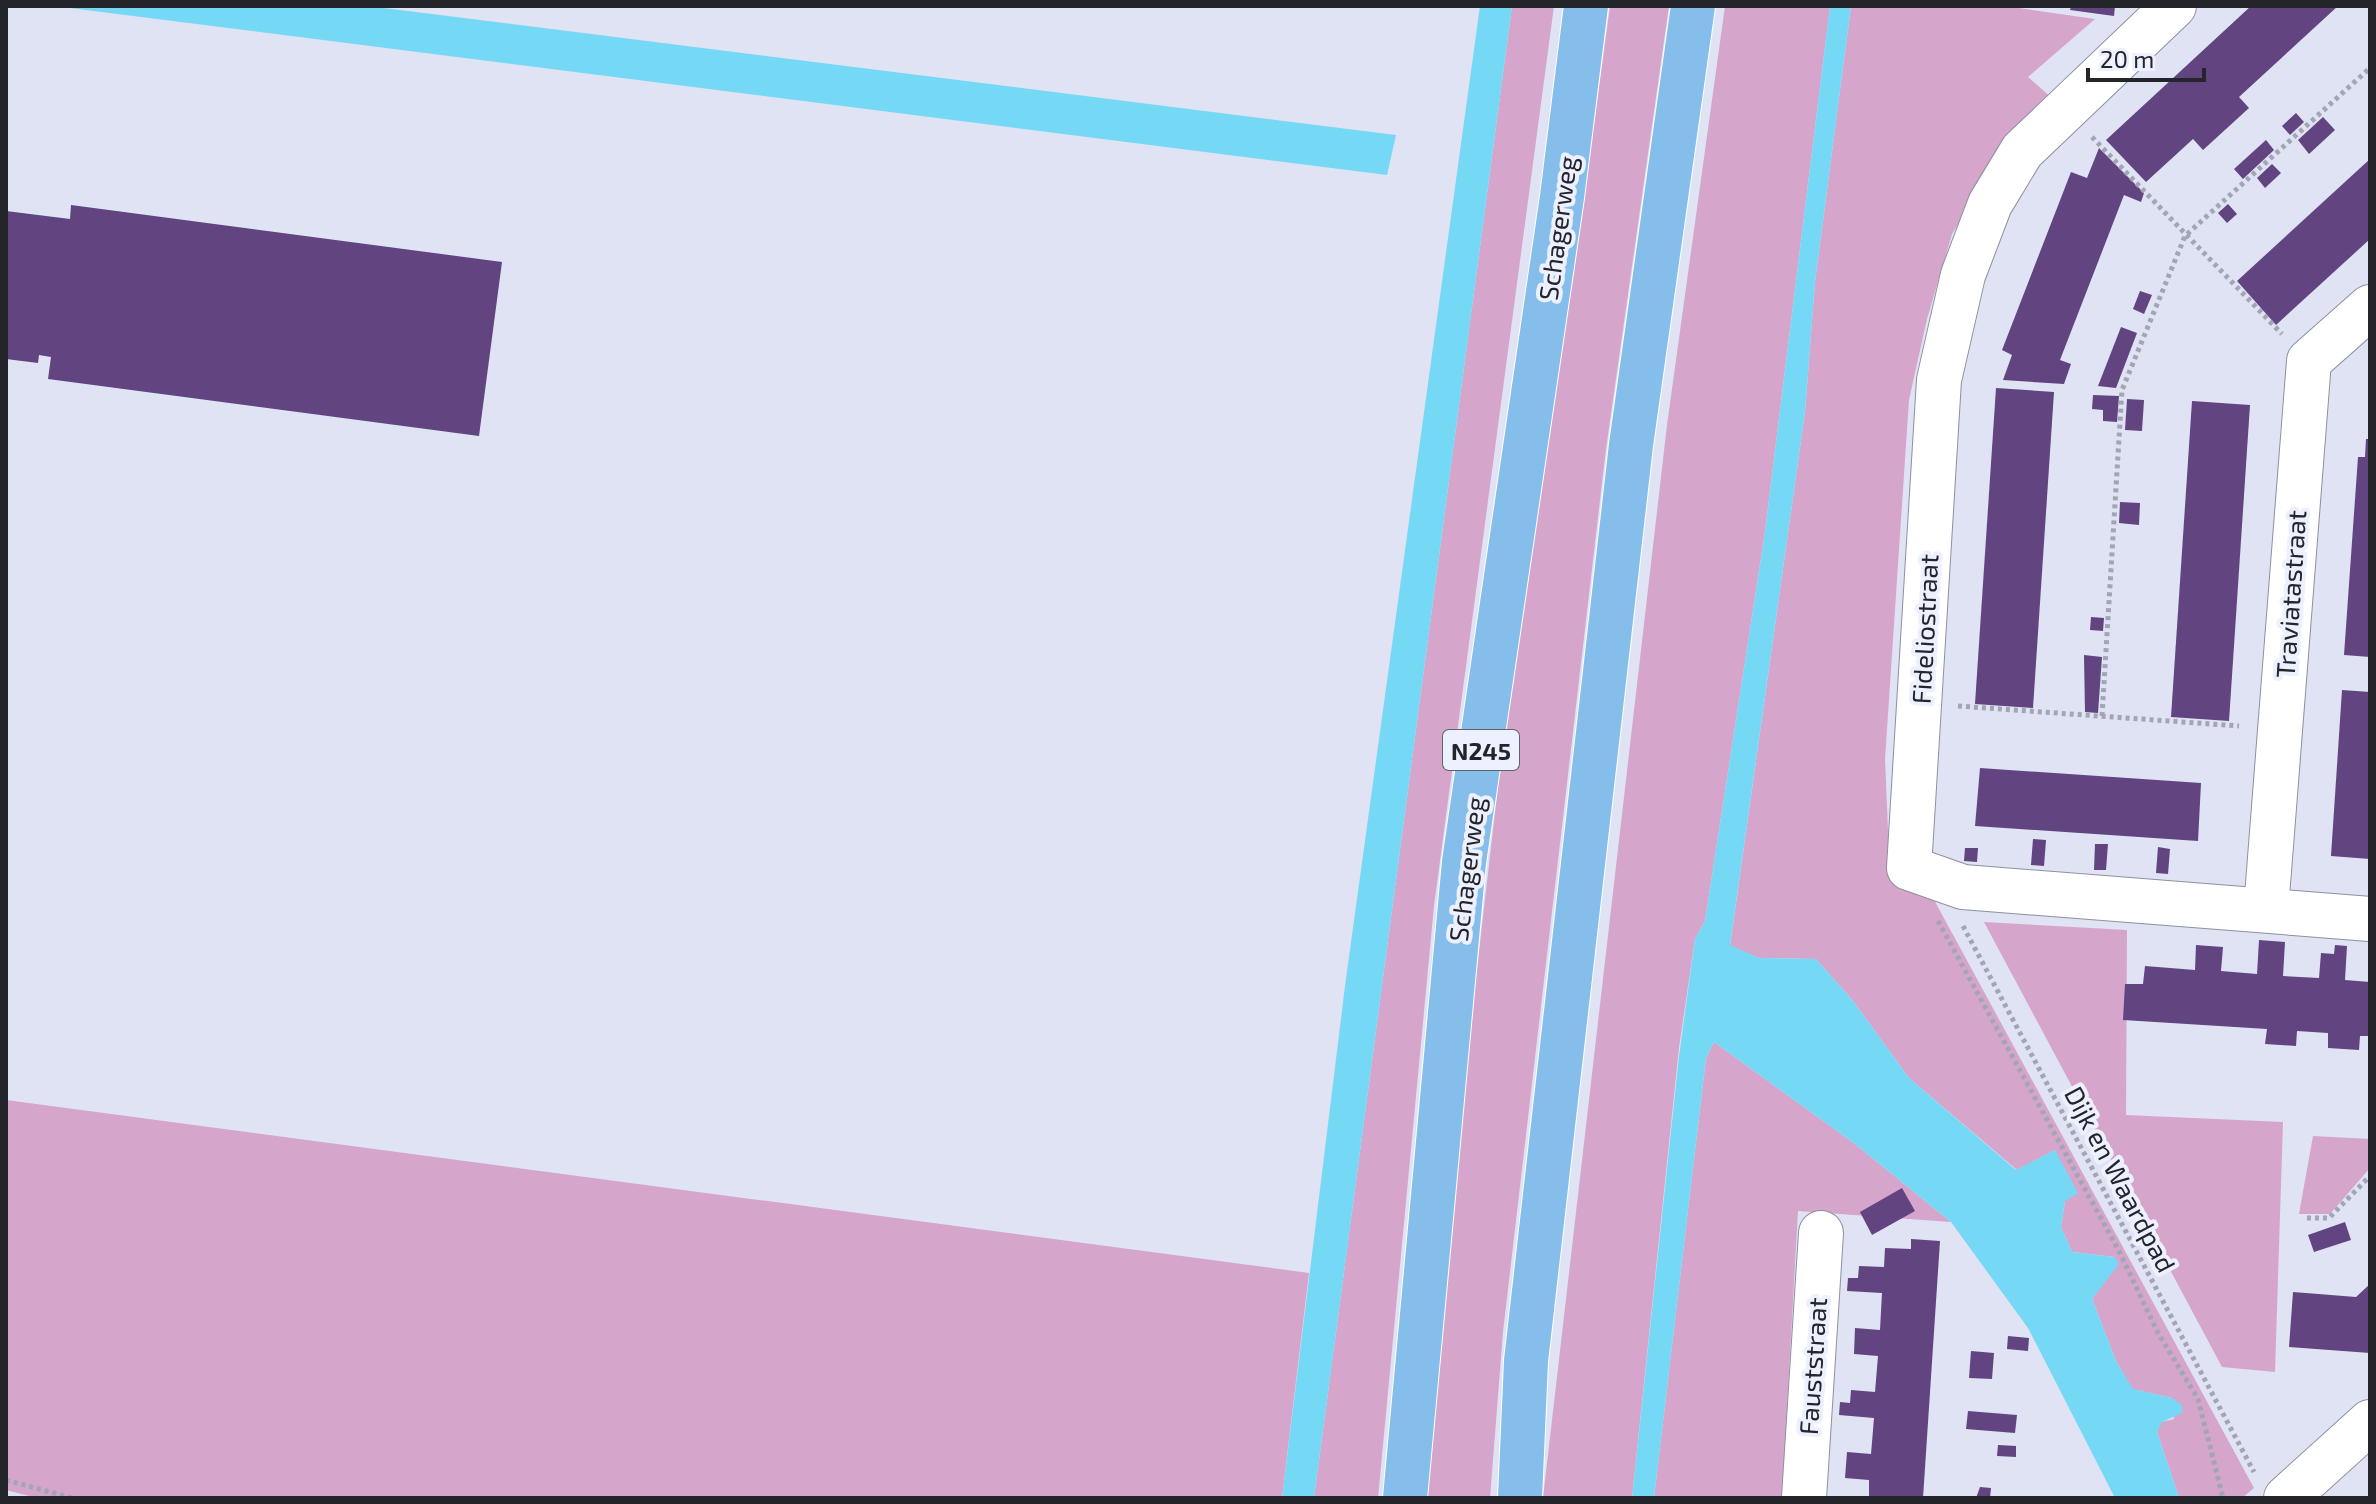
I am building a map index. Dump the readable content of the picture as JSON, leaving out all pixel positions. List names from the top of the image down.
{
  "streets": {
    "main road": ["Schagerweg", "N245"],
    "street": ["Traviatastraat", "Fideliostraat", "Fauststraat"],
    "path": ["Dijk en Waardpad"]
  },
  "crossings": [
    ["Fideliostraat", "Dijk en Waardpad"]
  ],
  "scale_bar": "20 m"
}
